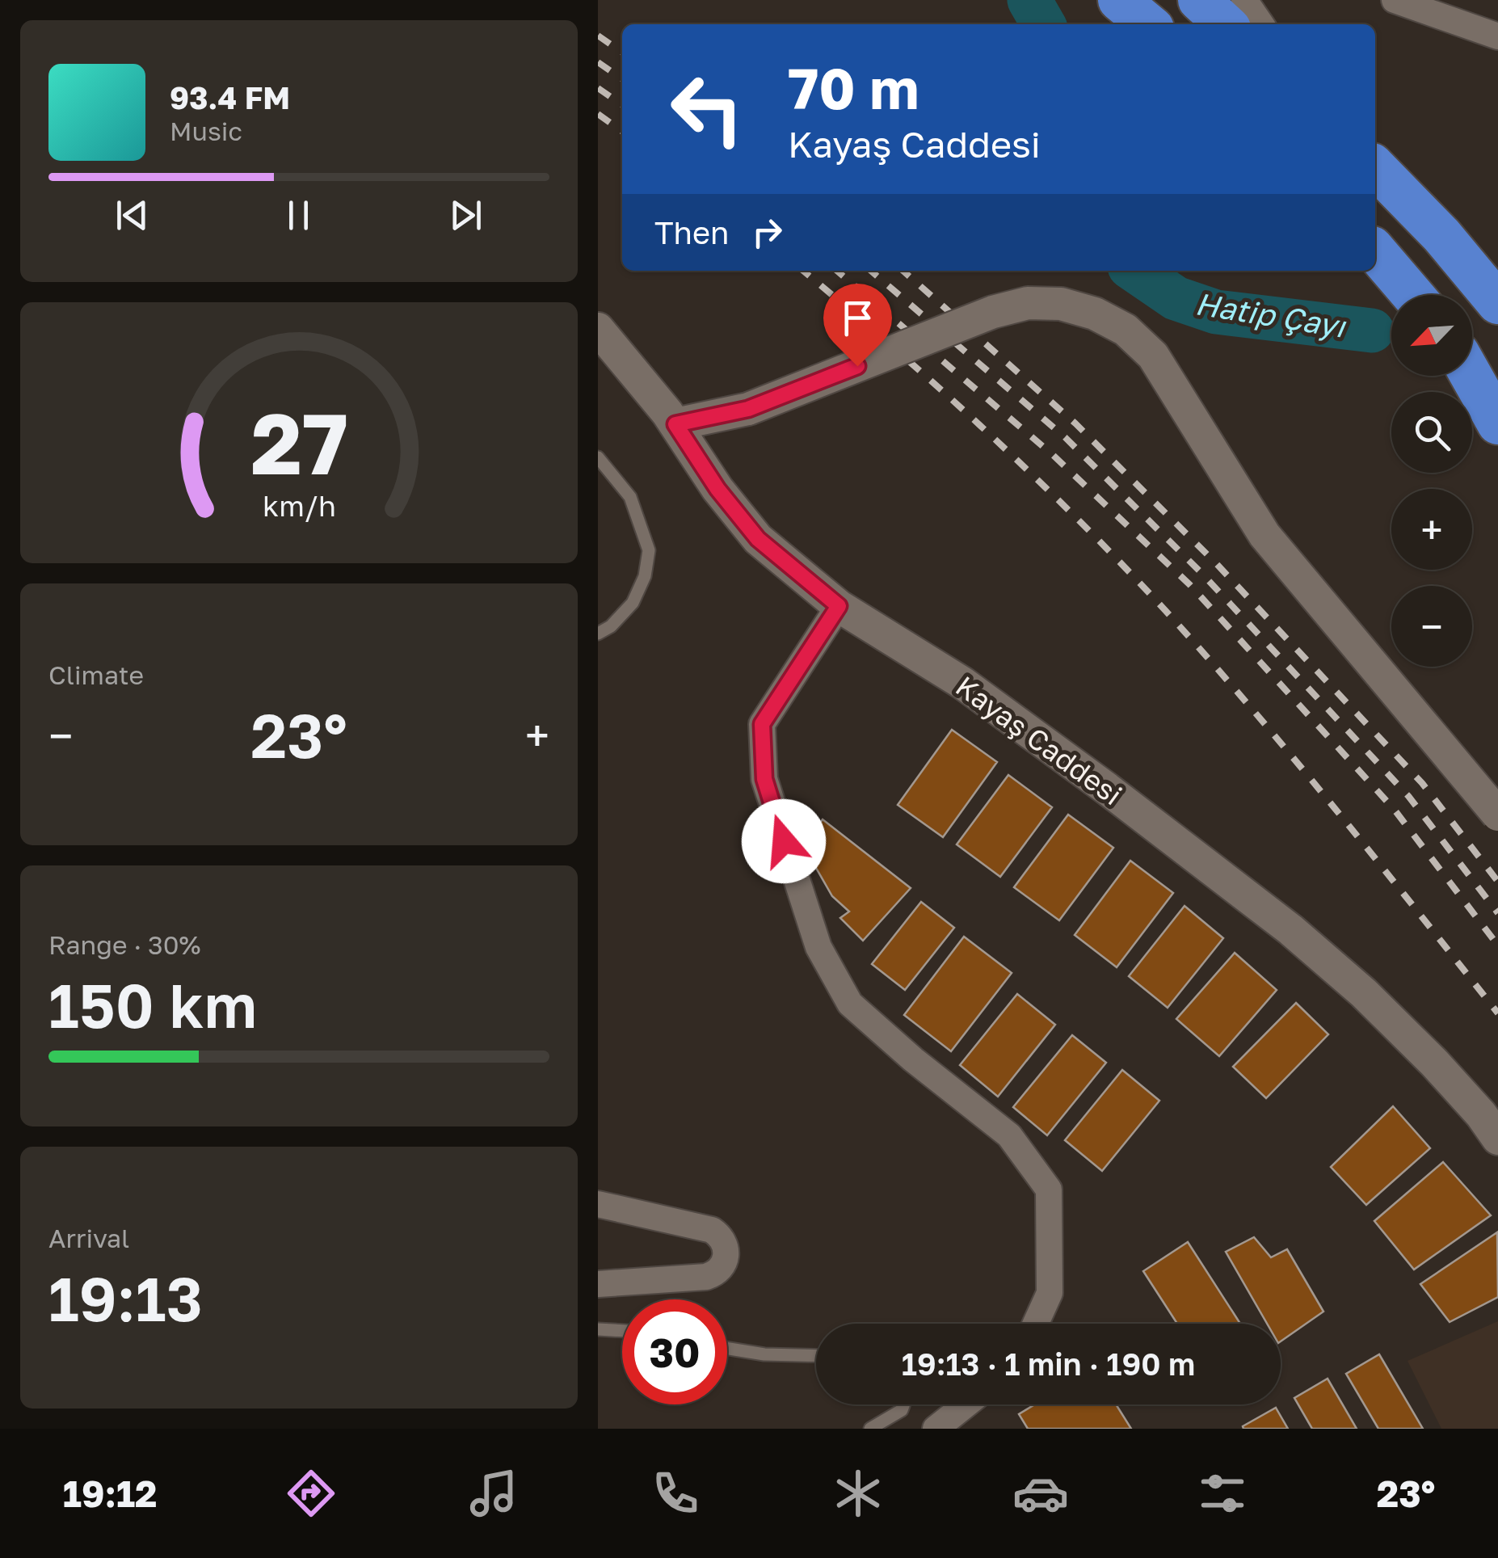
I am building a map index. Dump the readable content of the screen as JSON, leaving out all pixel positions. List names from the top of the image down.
{
  "streets": {
    "street": ["Kayaş Caddesi"]
  },
  "water": ["Hatip Çayı"],
  "north": "bottom left",
  "page": {
    "turn": ["70 m", "Kayaş Caddesi"],
    "song": ["93.4 FM", "Music"],
    "then": "Then",
    "map_buttons": ["+", "−"],
    "tile": [
      "Climate",
      ["Range · 30%", "150 km"],
      ["Arrival", "19:13"]
    ],
    "heat": ["−", "23°", "+"],
    "limit": "30",
    "trip": "19:13 · 1 min · 190 m",
    "tabs": ["19:12", "23°"],
    "gauge": ["27", "km/h"]
  }
}
